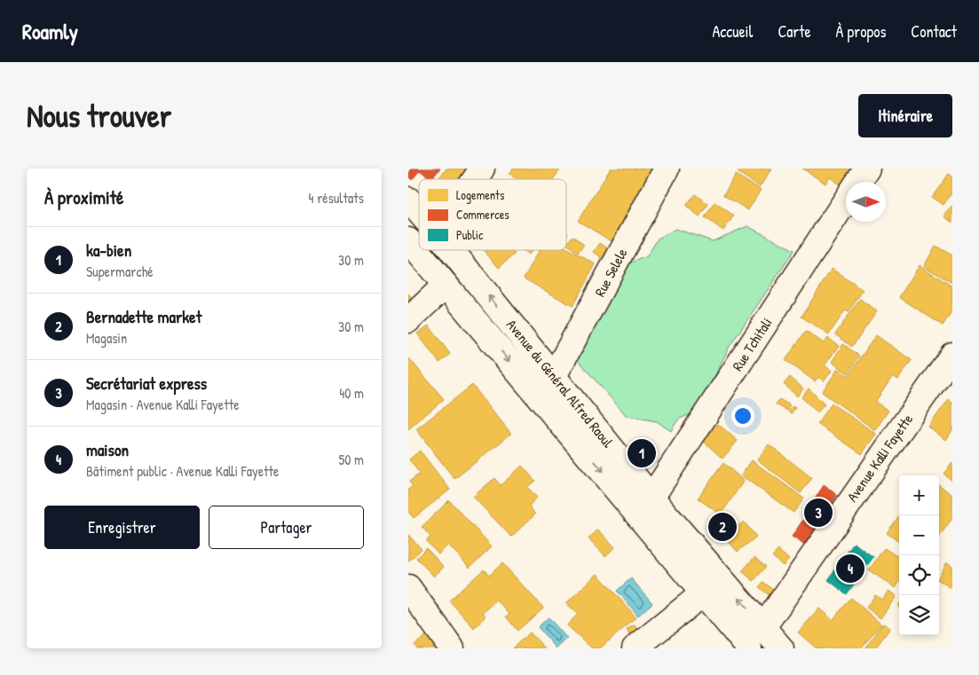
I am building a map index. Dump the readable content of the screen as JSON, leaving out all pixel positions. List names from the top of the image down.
{
  "streets": {
    "street": [
      "Rue Selele",
      "Rue Tchitali",
      "Avenue du Général Alfred Raoul",
      "Avenue Kalli Fayette"
    ]
  },
  "crossings": [
    ["Rue Selele", "Avenue du Général Alfred Raoul"],
    ["Rue Tchitali", "Avenue du Général Alfred Raoul"],
    ["Avenue du Général Alfred Raoul", "Avenue Kalli Fayette"]
  ],
  "legend": ["Logements", "Commerces", "Public"],
  "north": "right",
  "page": {
    "header": "Roamly",
    "nav": [
      "Accueil",
      "Carte",
      "À propos",
      "Contact"
    ],
    "buttons": [
      "Itinéraire",
      ["Enregistrer", "Partager"]
    ],
    "title": "Nous trouver",
    "heading": ["À proximité", "4 résultats"],
    "list": [
      {
        "mark": "1",
        "name": "ka-bien",
        "note": "Supermarché",
        "value": "30 m"
      },
      {
        "mark": "2",
        "name": "Bernadette market",
        "note": "Magasin",
        "value": "30 m"
      },
      {
        "mark": "3",
        "name": "Secrétariat express",
        "note": "Magasin · Avenue Kalli Fayette",
        "value": "40 m"
      },
      {
        "mark": "4",
        "name": "maison",
        "note": "Bâtiment public · Avenue Kalli Fayette",
        "value": "50 m"
      }
    ],
    "pins": [
      "1",
      "3",
      "2",
      "4"
    ],
    "map_buttons": ["+", "−"]
  }
}
